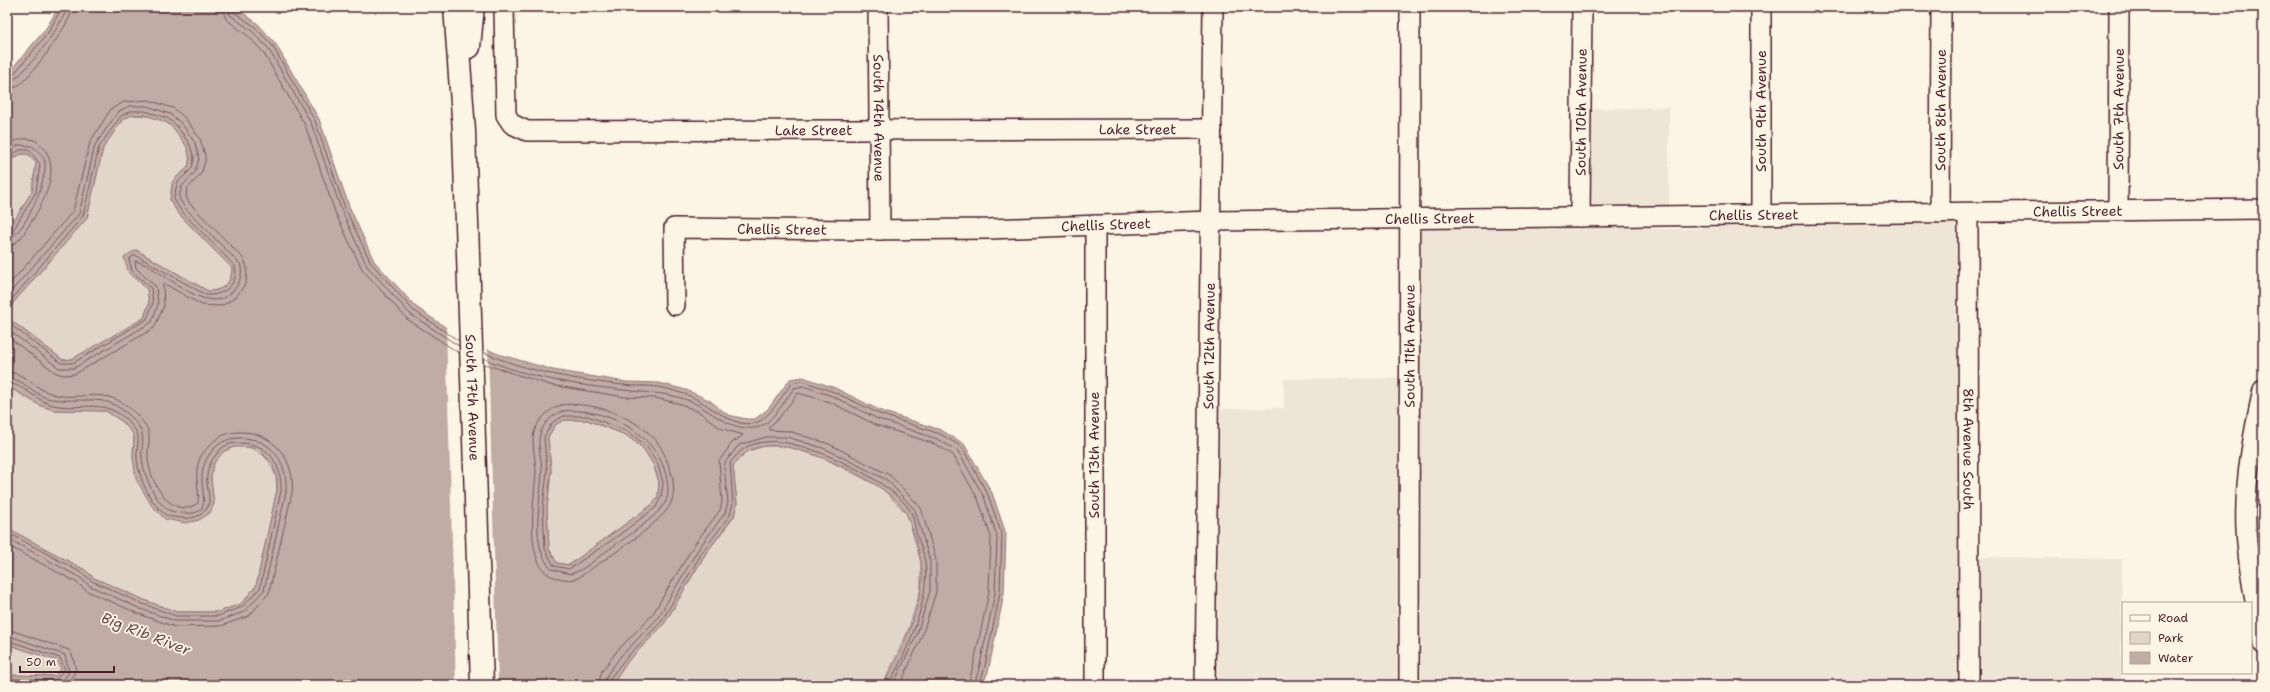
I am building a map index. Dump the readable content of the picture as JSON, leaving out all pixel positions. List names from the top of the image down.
{
  "streets": {
    "main road": ["South 17th Avenue"],
    "street": [
      "South 7th Avenue",
      "South 8th Avenue",
      "South 9th Avenue",
      "South 10th Avenue",
      "South 14th Avenue",
      "Lake Street",
      "Chellis Street",
      "South 12th Avenue",
      "South 11th Avenue",
      "8th Avenue South",
      "South 13th Avenue"
    ]
  },
  "crossings": [
    ["South 7th Avenue", "Chellis Street"],
    ["South 8th Avenue", "Chellis Street"],
    ["South 9th Avenue", "Chellis Street"],
    ["South 10th Avenue", "Chellis Street"],
    ["South 14th Avenue", "Lake Street"],
    ["South 14th Avenue", "Chellis Street"],
    ["Lake Street", "South 12th Avenue"],
    ["Chellis Street", "South 12th Avenue"],
    ["Chellis Street", "South 11th Avenue"],
    ["Chellis Street", "8th Avenue South"],
    ["Chellis Street", "South 13th Avenue"]
  ],
  "water": ["Big Rib River"],
  "legend": ["Road", "Park", "Water"],
  "scale_bar": "50 m"
}
